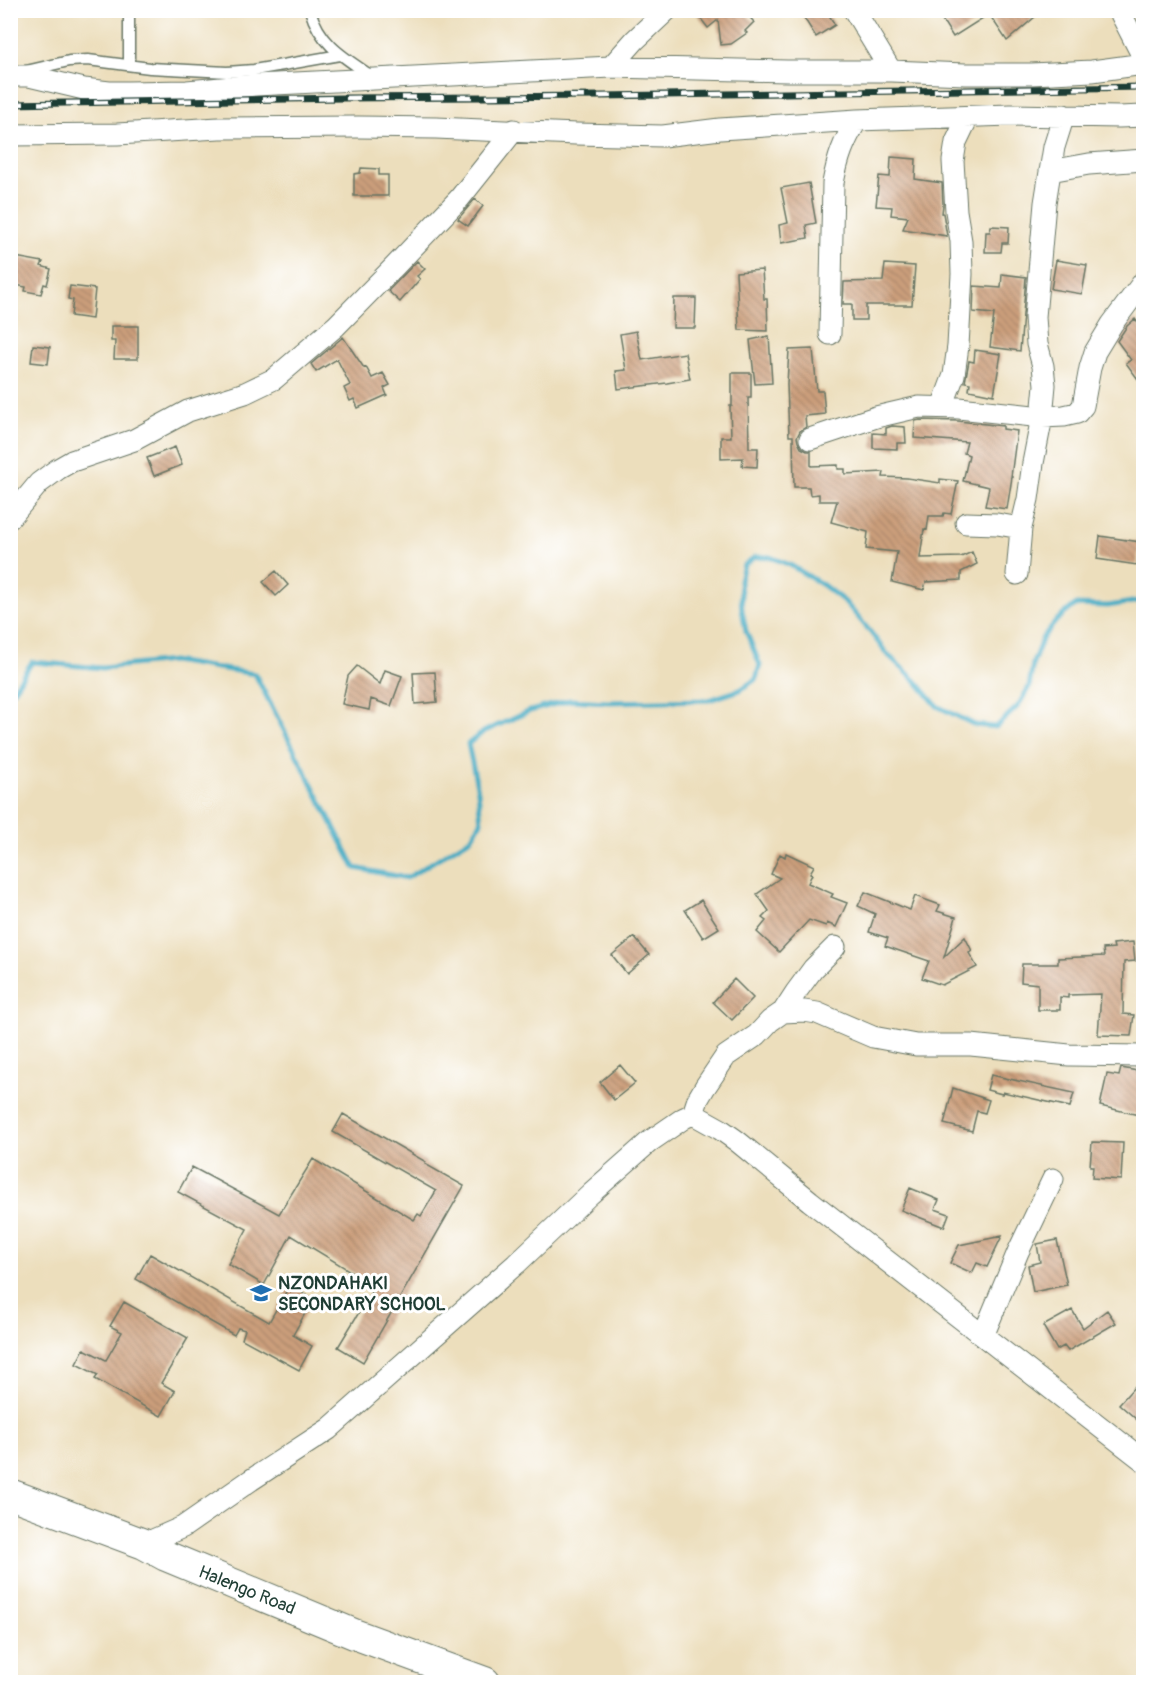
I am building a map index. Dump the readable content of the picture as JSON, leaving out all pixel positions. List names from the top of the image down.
{
  "streets": {
    "street": ["Halengo Road"]
  },
  "places": {
    "school or university": ["NZONDAHAKI SECONDARY SCHOOL"]
  }
}
